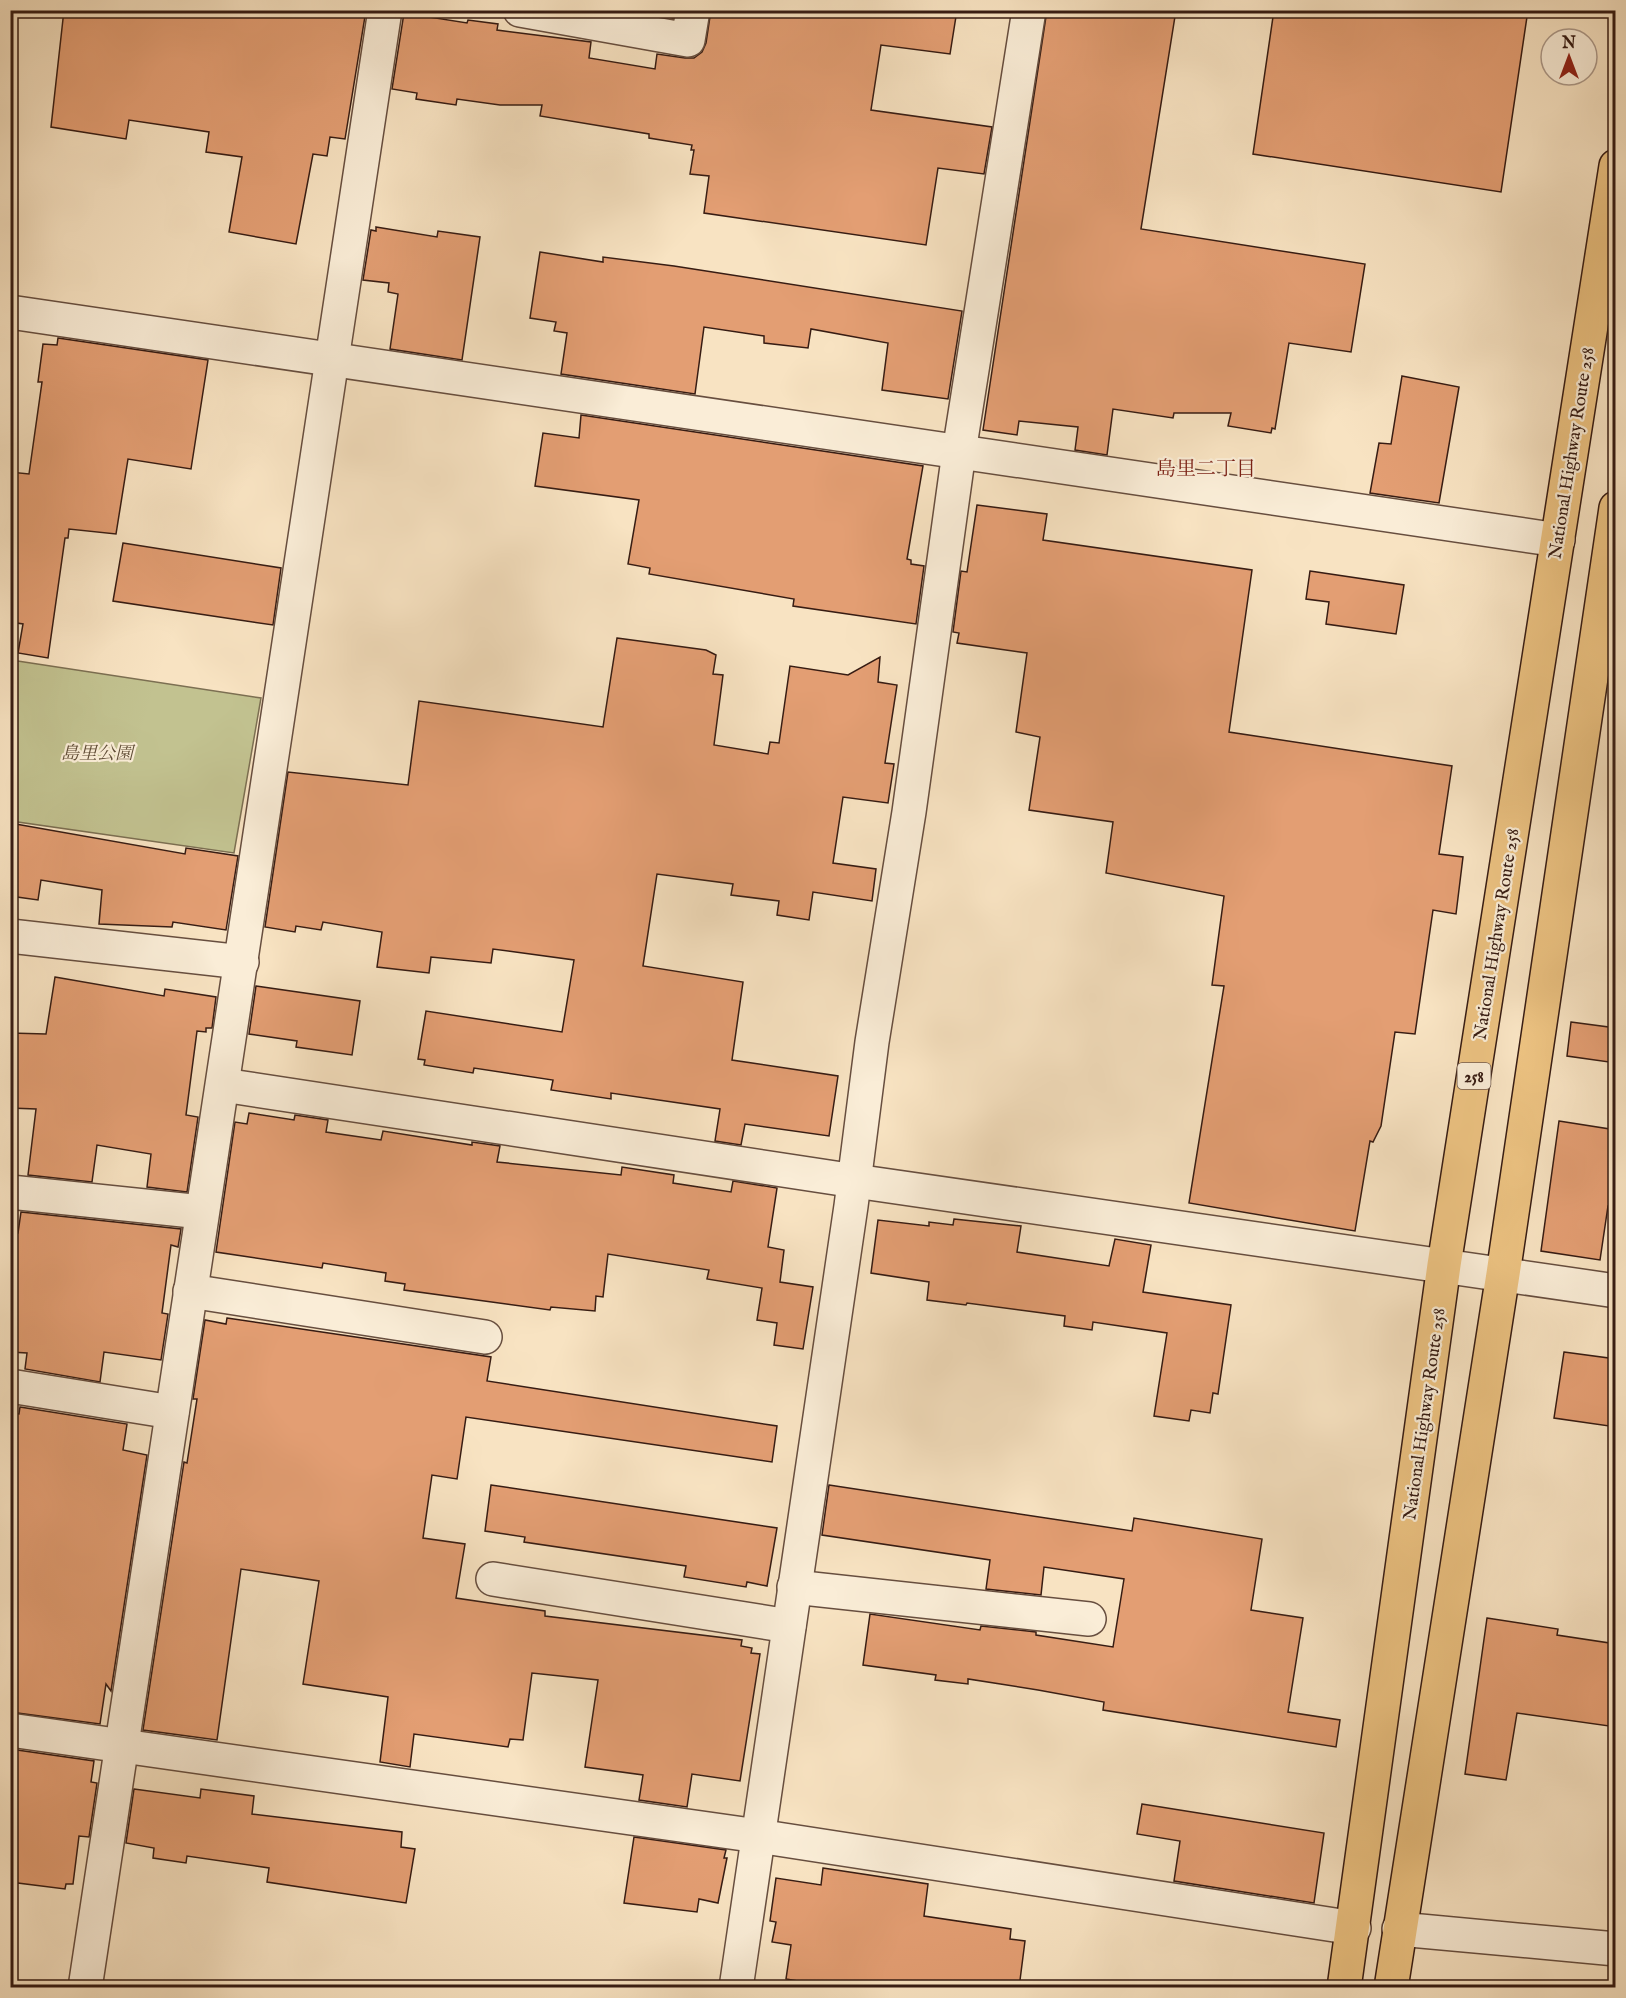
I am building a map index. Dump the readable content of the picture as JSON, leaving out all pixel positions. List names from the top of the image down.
{
  "streets": {
    "highway": ["National Highway Route 258", "258"]
  },
  "districts": ["島里二丁目"],
  "parks": ["島里公園"],
  "north": "top"
}
